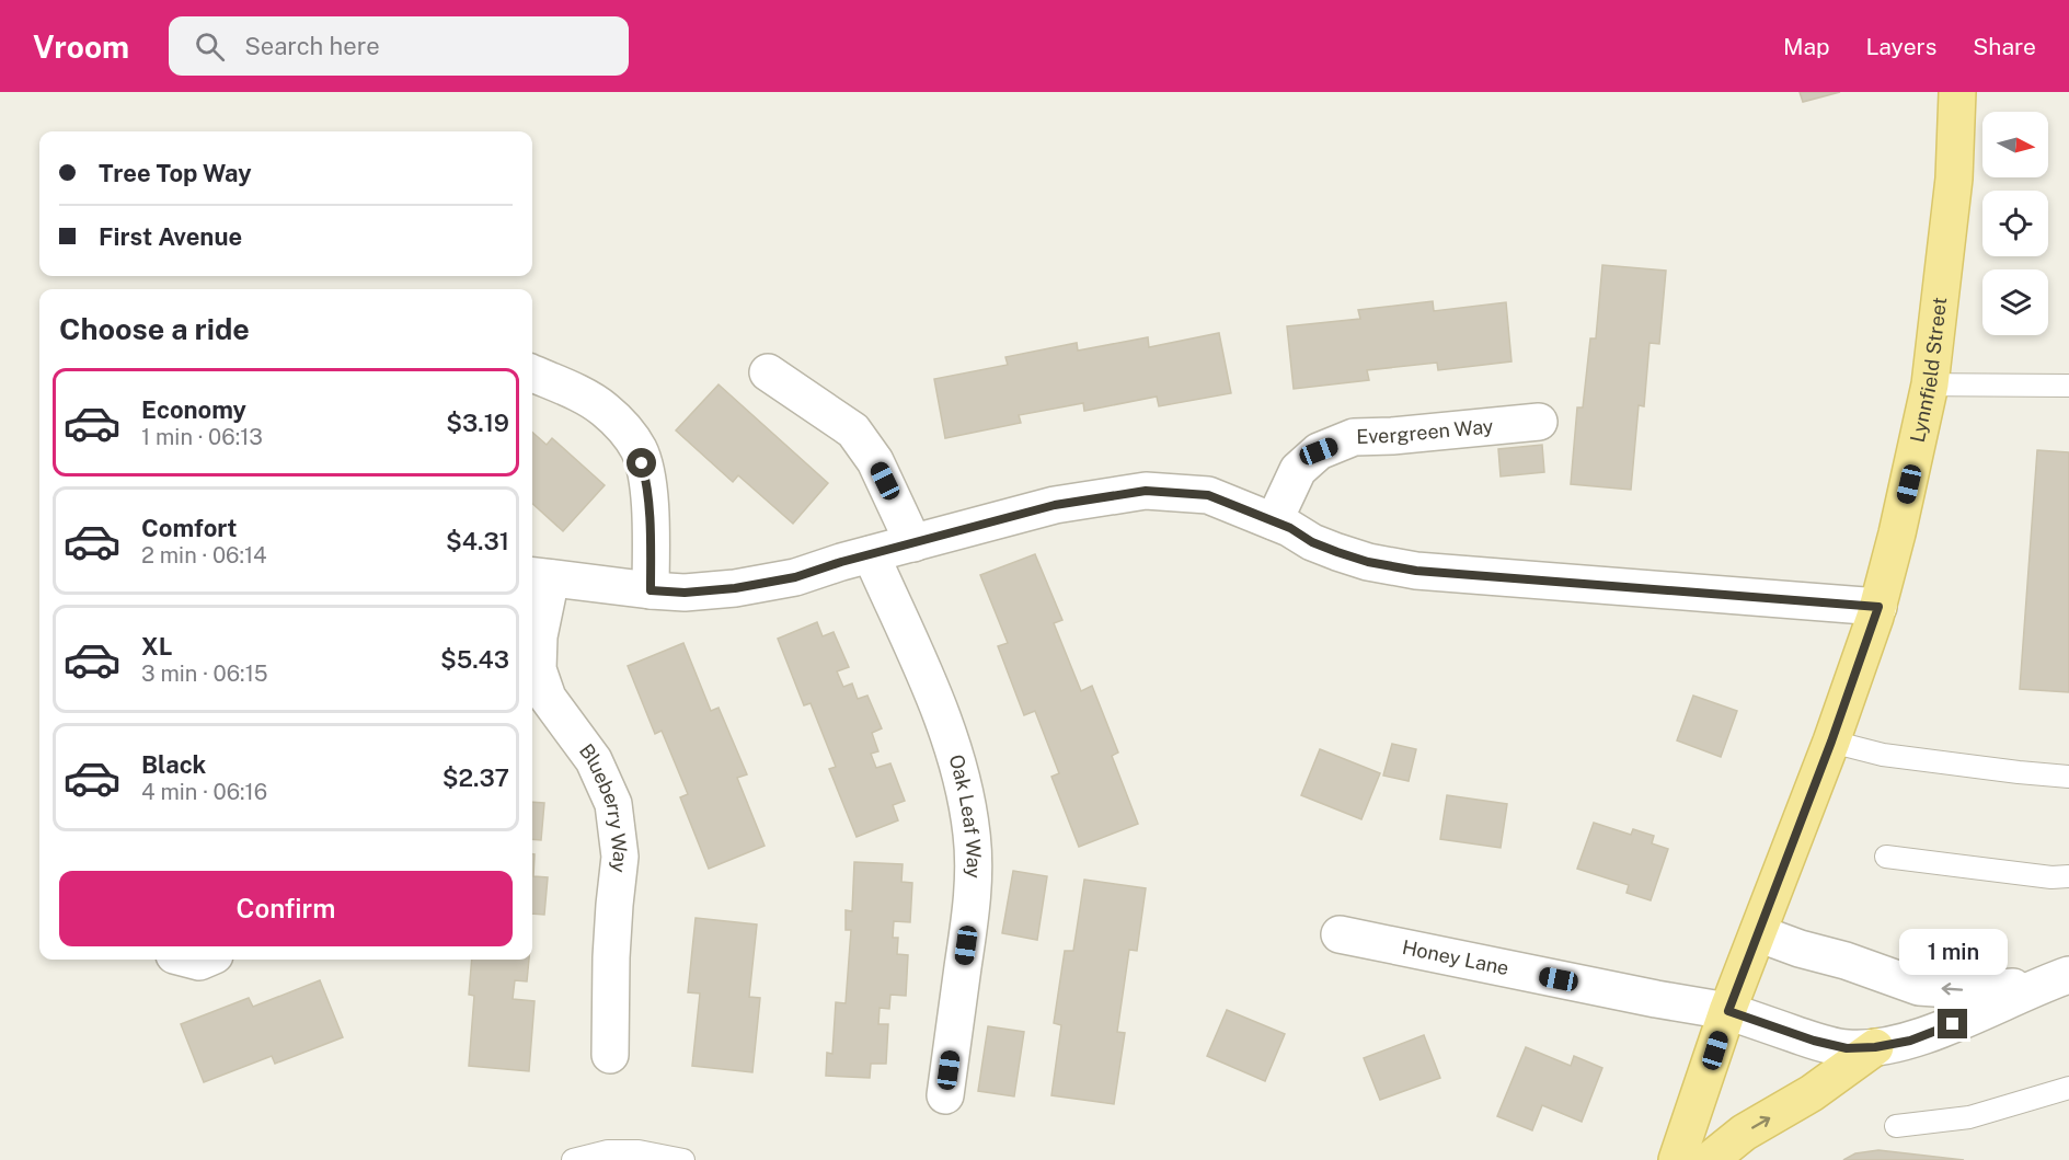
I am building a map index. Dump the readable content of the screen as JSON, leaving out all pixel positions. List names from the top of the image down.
{
  "streets": {
    "main road": ["Lynnfield Street"],
    "street": [
      "Evergreen Way",
      "Blueberry Way",
      "Oak Leaf Way",
      "Honey Lane"
    ]
  },
  "crossings": [
    ["Lynnfield Street", "Honey Lane"]
  ],
  "north": "right",
  "page": {
    "header": "Vroom",
    "search": "Search here",
    "nav": ["Map", "Layers", "Share"],
    "banner": ["Tree Top Way", "First Avenue"],
    "heading": "Choose a ride",
    "list": [
      {
        "name": "Economy",
        "note": "1 min · 06:13",
        "value": "$3.19"
      },
      {
        "name": "Comfort",
        "note": "2 min · 06:14",
        "value": "$4.31"
      },
      {
        "name": "XL",
        "note": "3 min · 06:15",
        "value": "$5.43"
      },
      {
        "name": "Black",
        "note": "4 min · 06:16",
        "value": "$2.37"
      }
    ],
    "buttons": "Confirm",
    "bubble": "1 min"
  }
}
